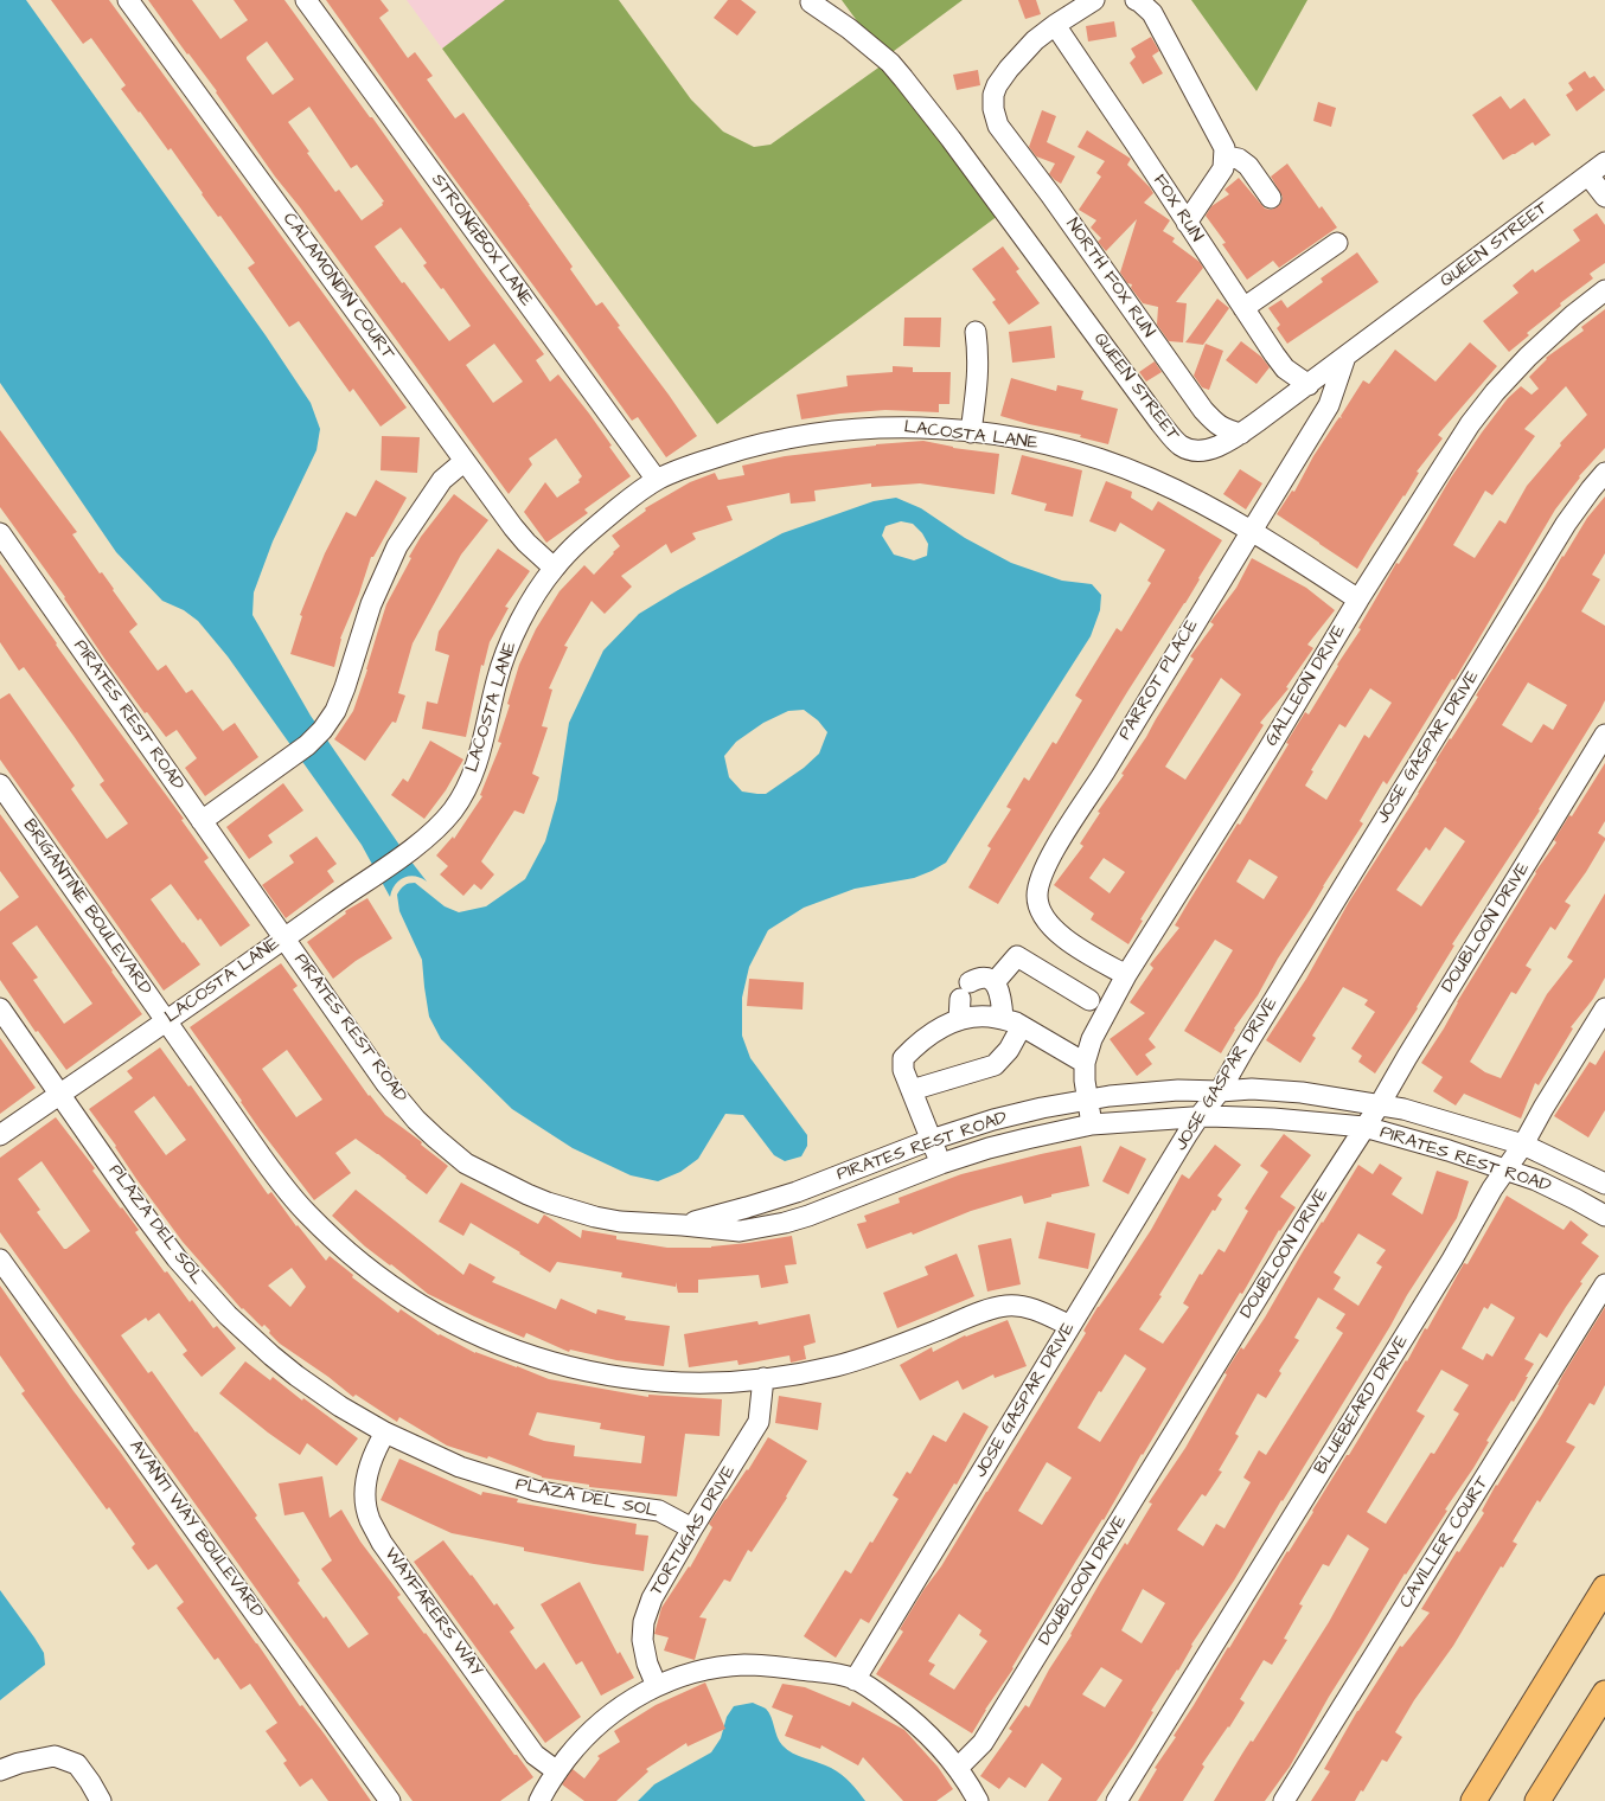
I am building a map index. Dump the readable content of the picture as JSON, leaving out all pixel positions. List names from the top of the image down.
{
  "streets": {
    "street": [
      "FOX RUN",
      "STRONGBOX LANE",
      "QUEEN STREET",
      "NORTH FOX RUN",
      "CALAMONDIN COURT",
      "LACOSTA LANE",
      "PARROT PLACE",
      "GALLEON DRIVE",
      "PIRATES REST ROAD",
      "JOSE GASPAR DRIVE",
      "BRIGANTINE BOULEVARD",
      "DOUBLOON DRIVE",
      "PLAZA DEL SOL",
      "BLUEBEARD DRIVE",
      "AVANTI WAY BOULEVARD",
      "TORTUGAS DRIVE",
      "CAVILLER COURT",
      "WAYFARERS WAY"
    ]
  },
  "crossings": [
    ["FOX RUN", "QUEEN STREET"],
    ["FOX RUN", "NORTH FOX RUN"],
    ["STRONGBOX LANE", "LACOSTA LANE"],
    ["QUEEN STREET", "NORTH FOX RUN"],
    ["QUEEN STREET", "PARROT PLACE"],
    ["CALAMONDIN COURT", "LACOSTA LANE"],
    ["LACOSTA LANE", "PARROT PLACE"],
    ["LACOSTA LANE", "GALLEON DRIVE"],
    ["LACOSTA LANE", "PIRATES REST ROAD"],
    ["LACOSTA LANE", "BRIGANTINE BOULEVARD"],
    ["LACOSTA LANE", "PLAZA DEL SOL"],
    ["PARROT PLACE", "GALLEON DRIVE"],
    ["GALLEON DRIVE", "PIRATES REST ROAD"],
    ["PIRATES REST ROAD", "JOSE GASPAR DRIVE"],
    ["PIRATES REST ROAD", "DOUBLOON DRIVE"],
    ["PIRATES REST ROAD", "BLUEBEARD DRIVE"],
    ["JOSE GASPAR DRIVE", "BRIGANTINE BOULEVARD"],
    ["BRIGANTINE BOULEVARD", "TORTUGAS DRIVE"],
    ["PLAZA DEL SOL", "TORTUGAS DRIVE"],
    ["PLAZA DEL SOL", "WAYFARERS WAY"]
  ]
}
